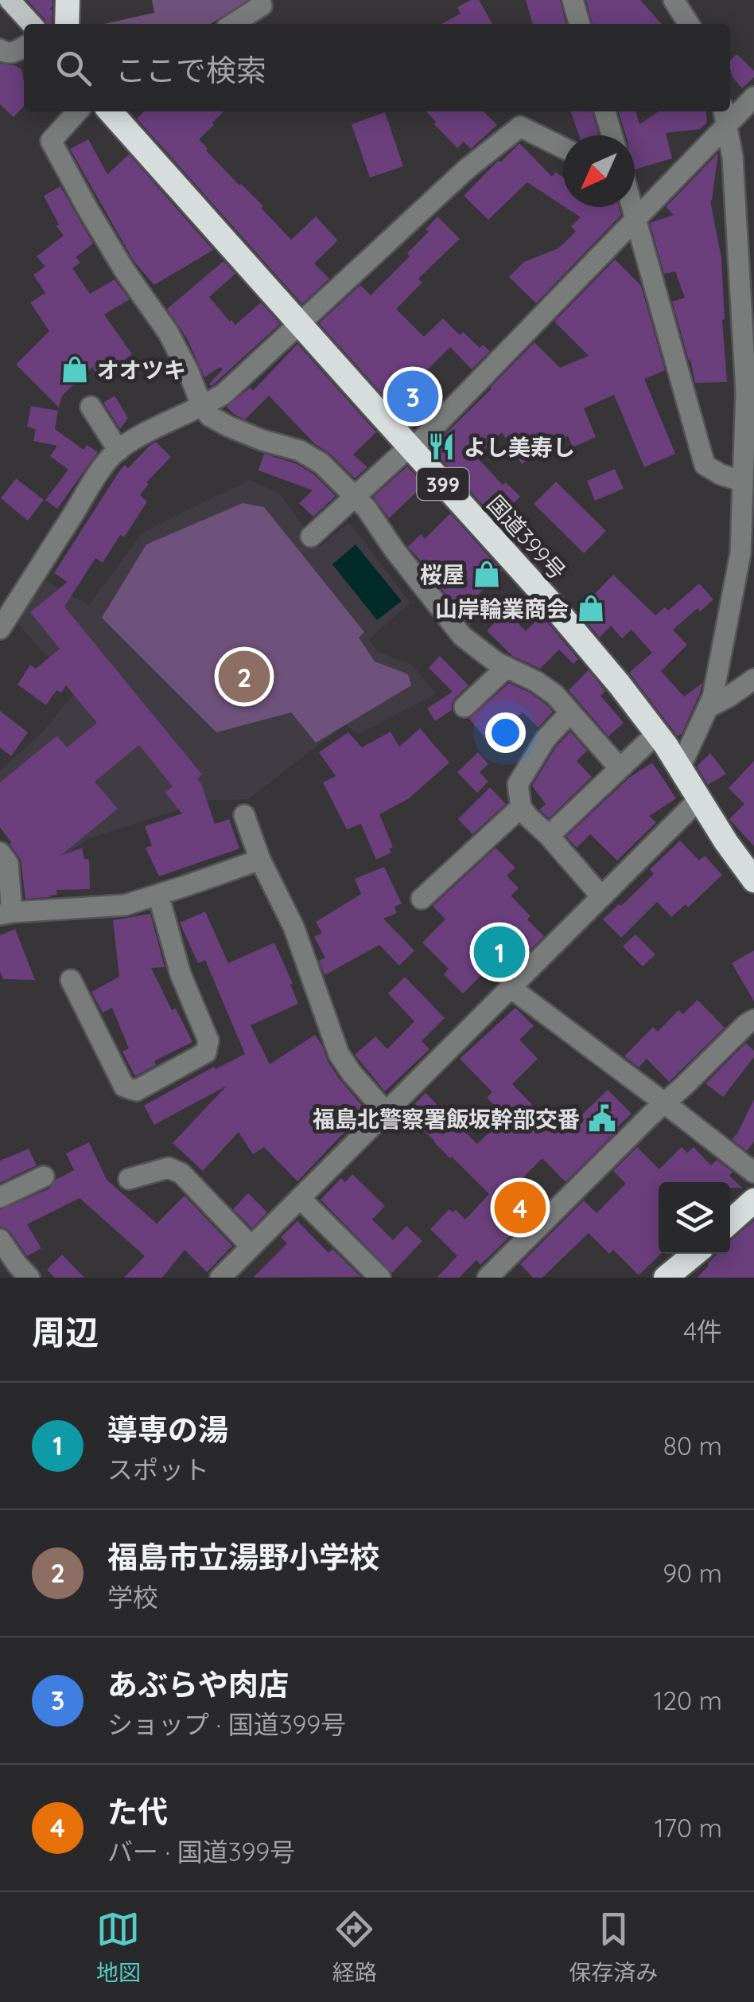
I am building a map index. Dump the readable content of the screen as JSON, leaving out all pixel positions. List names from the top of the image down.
{
  "streets": {
    "highway": ["399", "国道399号"]
  },
  "places": {
    "shop": ["オオツキ", "桜屋", "山岸輪業商会"],
    "restaurant": ["よし美寿し"],
    "public building": ["福島北警察署飯坂幹部交番"]
  },
  "north": "bottom left",
  "page": {
    "search": "ここで検索",
    "pins": [
      "3",
      "2",
      "1",
      "4"
    ],
    "heading": ["周辺", "4件"],
    "list": [
      {
        "mark": "1",
        "name": "導専の湯",
        "note": "スポット",
        "value": "80 m"
      },
      {
        "mark": "2",
        "name": "福島市立湯野小学校",
        "note": "学校",
        "value": "90 m"
      },
      {
        "mark": "3",
        "name": "あぶらや肉店",
        "note": "ショップ · 国道399号",
        "value": "120 m"
      },
      {
        "mark": "4",
        "name": "た代",
        "note": "バー · 国道399号",
        "value": "170 m"
      }
    ],
    "nav": ["地図", "経路", "保存済み"]
  }
}
